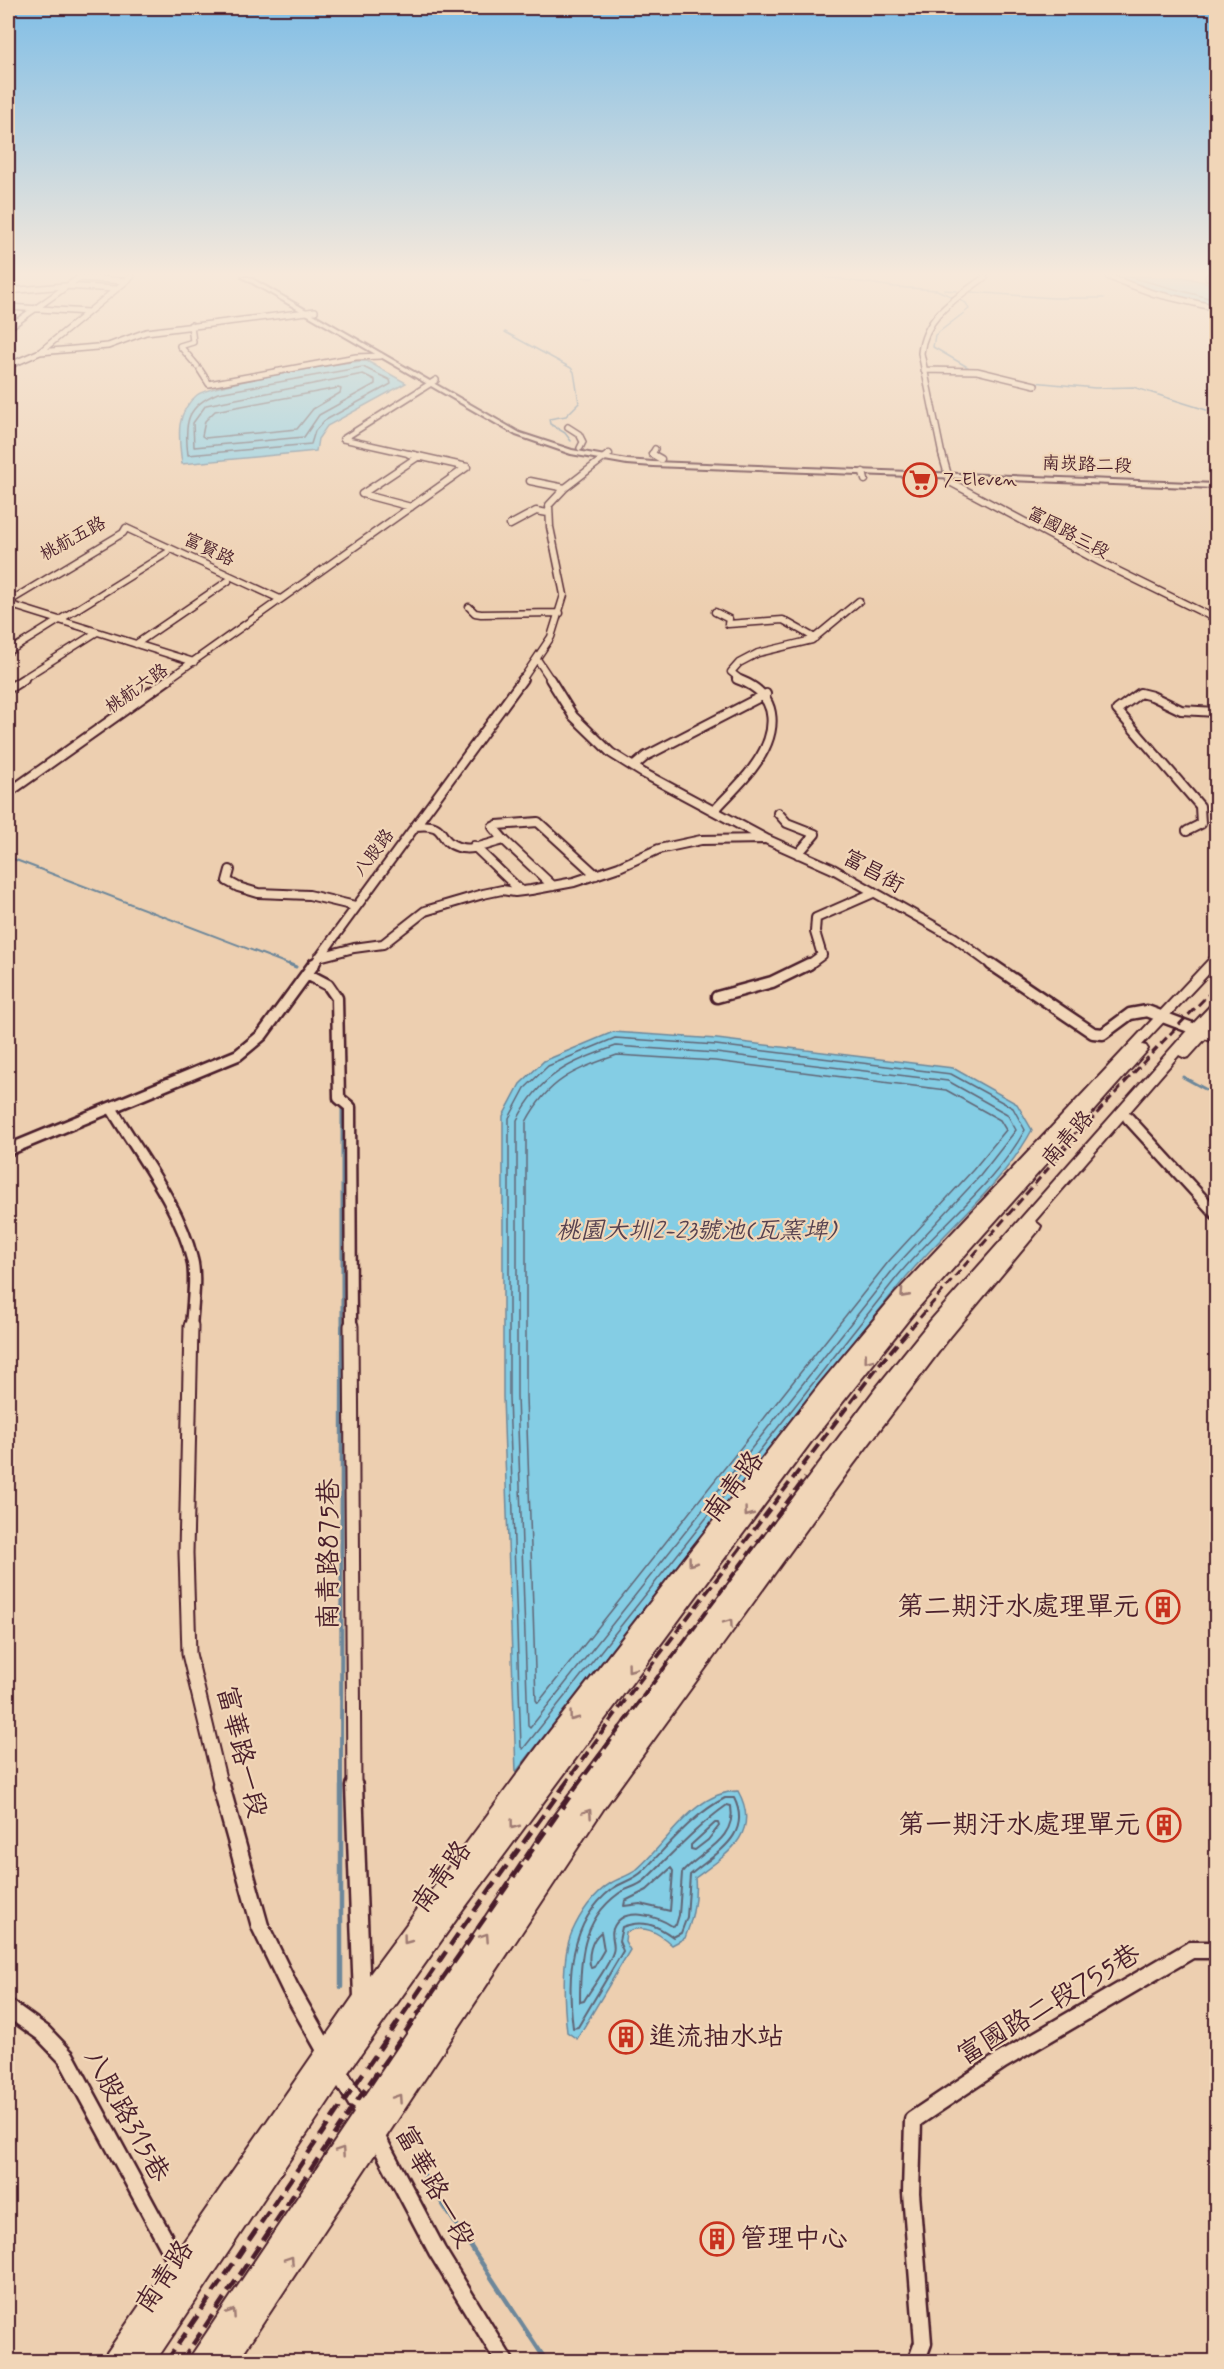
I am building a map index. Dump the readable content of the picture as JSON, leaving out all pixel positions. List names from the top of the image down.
{
  "streets": {
    "main road": ["南崁路二段", "南青路"],
    "street": [
      "富國路三段",
      "桃航五路",
      "富賢路",
      "桃航六路",
      "八股路",
      "富昌街",
      "南青路875巷",
      "富華路一段",
      "富國路二段755巷",
      "八股路315巷"
    ]
  },
  "crossings": [
    ["南崁路二段", "富國路三段"],
    ["桃航五路", "富賢路"],
    ["富賢路", "桃航六路"],
    ["八股路", "富昌街"],
    ["八股路", "南青路875巷"],
    ["八股路", "富華路一段"],
    ["富昌街", "南青路"],
    ["南青路", "富華路一段"]
  ],
  "water": ["桃園大圳2-23號池(瓦窯埤)"],
  "places": {
    "supermarket": ["7-Eleven"],
    "building": [
      "第二期汙水處理單元",
      "第一期汙水處理單元",
      "進流抽水站",
      "管理中心"
    ]
  }
}
